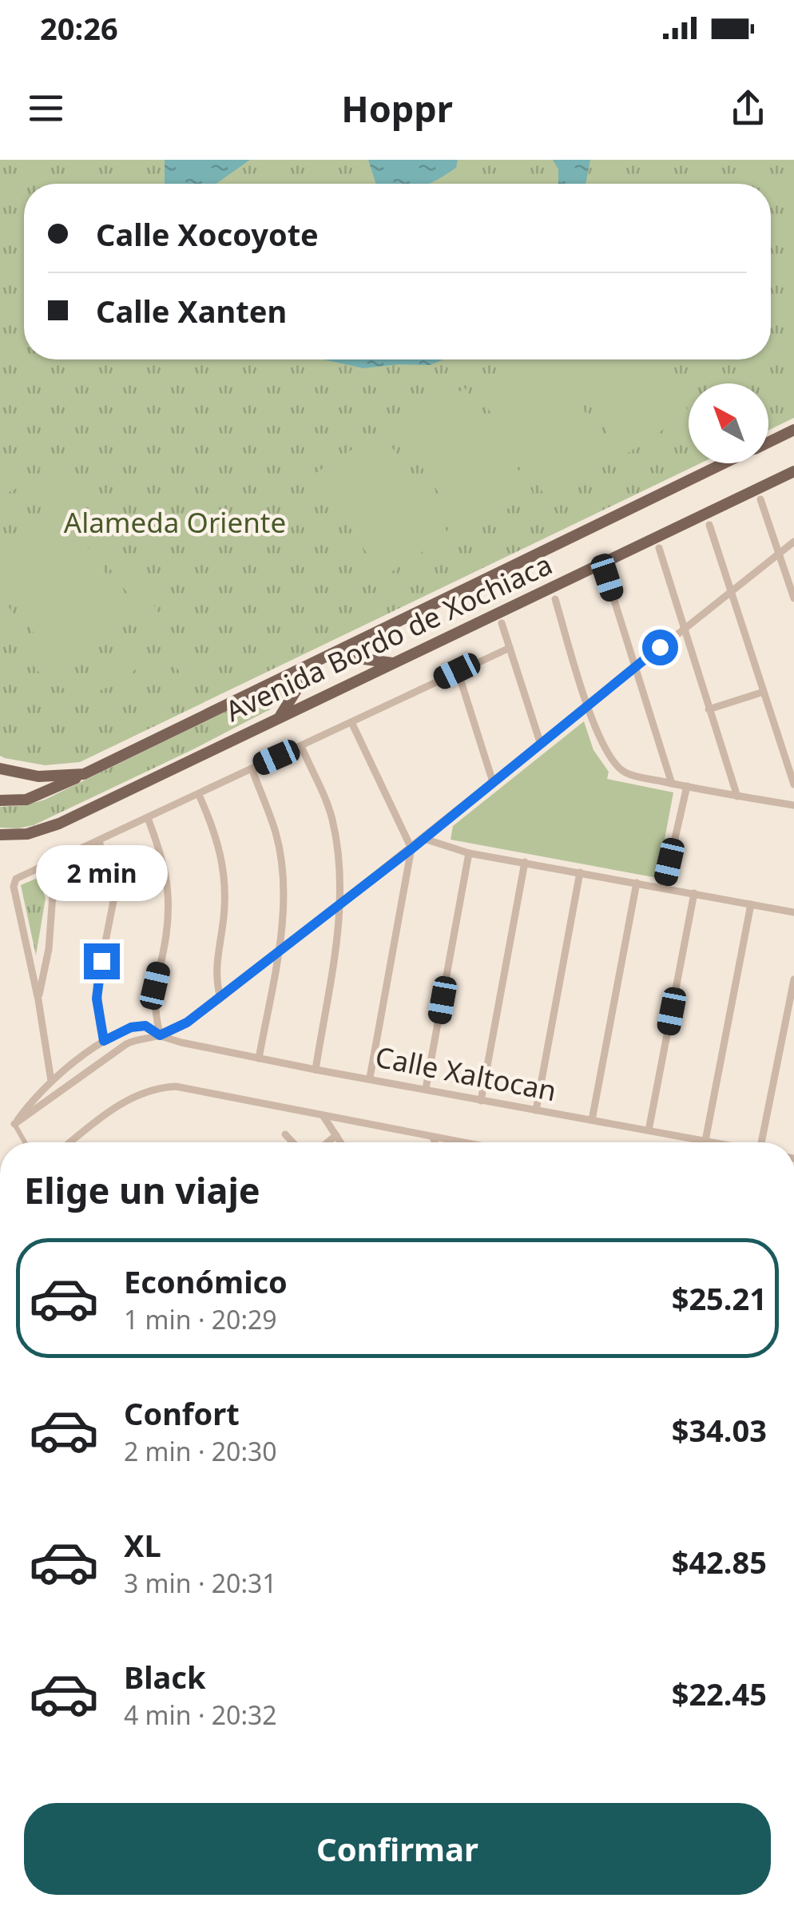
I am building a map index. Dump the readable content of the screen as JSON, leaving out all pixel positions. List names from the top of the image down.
{
  "streets": {
    "main road": ["Avenida Bordo de Xochiaca"],
    "street": ["Calle Xaltocan"]
  },
  "parks": ["Alameda Oriente"],
  "north": "top left",
  "page": {
    "status": "20:26",
    "header": "Hoppr",
    "banner": ["Calle Xocoyote", "Calle Xanten"],
    "bubble": "2 min",
    "heading": "Elige un viaje",
    "list": [
      {
        "name": "Económico",
        "note": "1 min · 20:29",
        "value": "$25.21"
      },
      {
        "name": "Confort",
        "note": "2 min · 20:30",
        "value": "$34.03"
      },
      {
        "name": "XL",
        "note": "3 min · 20:31",
        "value": "$42.85"
      },
      {
        "name": "Black",
        "note": "4 min · 20:32",
        "value": "$22.45"
      }
    ],
    "buttons": "Confirmar"
  }
}
